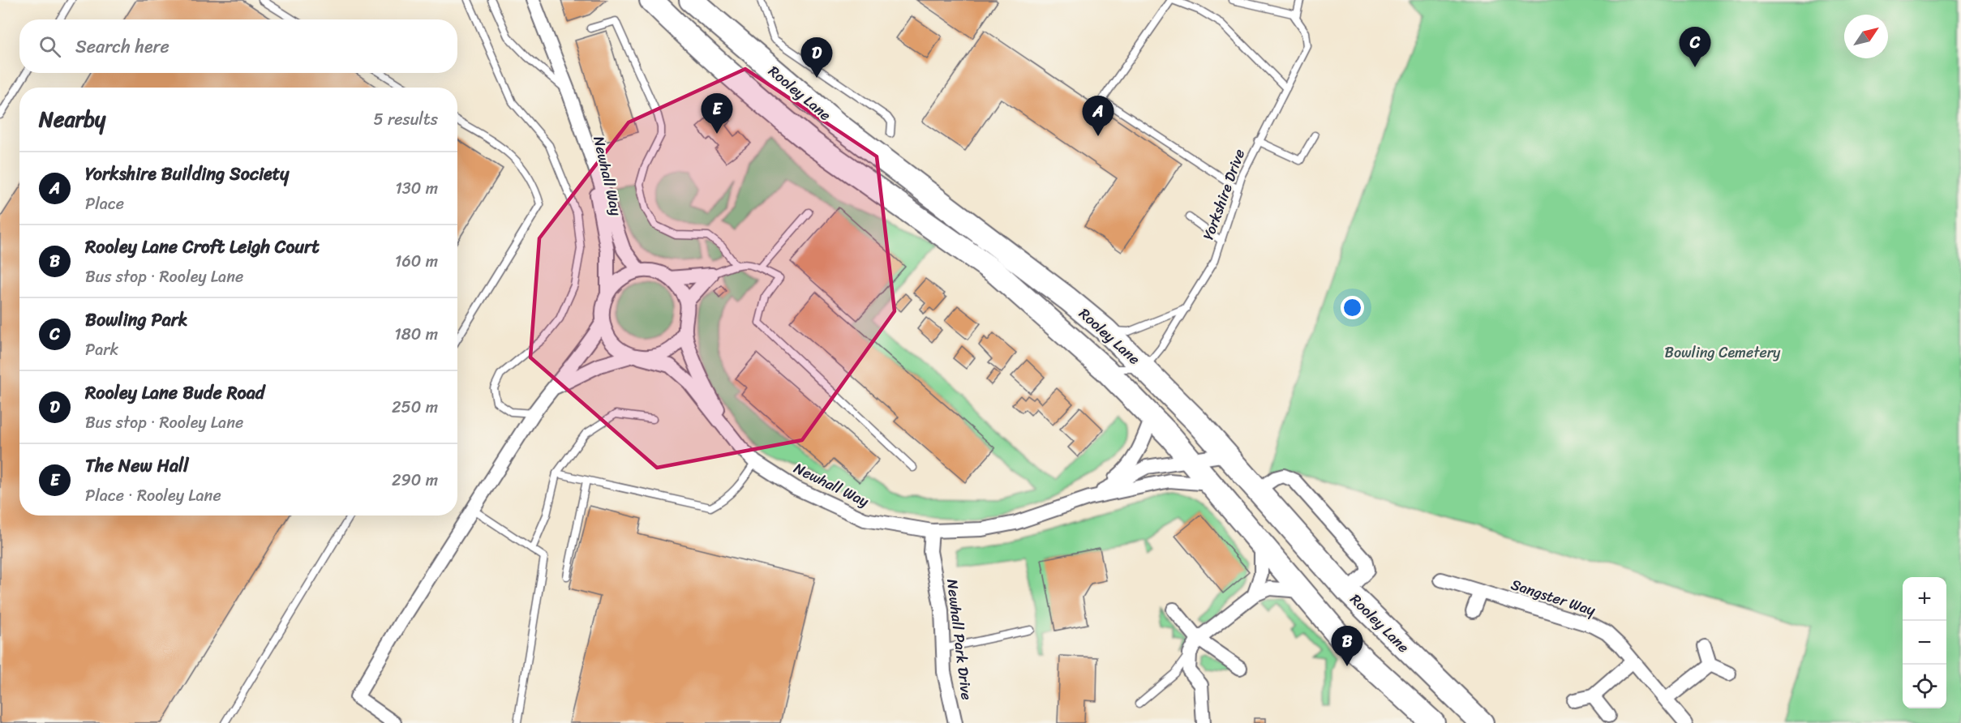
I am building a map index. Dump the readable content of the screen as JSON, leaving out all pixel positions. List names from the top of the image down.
{
  "streets": {
    "highway": ["Rooley Lane"],
    "street": ["Newhall Way", "Sangster Way", "Newhall Park Drive"],
    "lane": ["Yorkshire Drive"]
  },
  "crossings": [
    ["Rooley Lane", "Newhall Way"],
    ["Rooley Lane", "Yorkshire Drive"],
    ["Newhall Way", "Newhall Park Drive"]
  ],
  "parks": ["Bowling Cemetery"],
  "north": "top right",
  "page": {
    "search": "Search here",
    "pins": [
      "C",
      "D",
      "E",
      "A",
      "B"
    ],
    "heading": ["Nearby", "5 results"],
    "list": [
      {
        "mark": "A",
        "name": "Yorkshire Building Society",
        "note": "Place",
        "value": "130 m"
      },
      {
        "mark": "B",
        "name": "Rooley Lane Croft Leigh Court",
        "note": "Bus stop · Rooley Lane",
        "value": "160 m"
      },
      {
        "mark": "C",
        "name": "Bowling Park",
        "note": "Park",
        "value": "180 m"
      },
      {
        "mark": "D",
        "name": "Rooley Lane Bude Road",
        "note": "Bus stop · Rooley Lane",
        "value": "250 m"
      },
      {
        "mark": "E",
        "name": "The New Hall",
        "note": "Place · Rooley Lane",
        "value": "290 m"
      }
    ],
    "map_buttons": ["+", "−"]
  }
}
